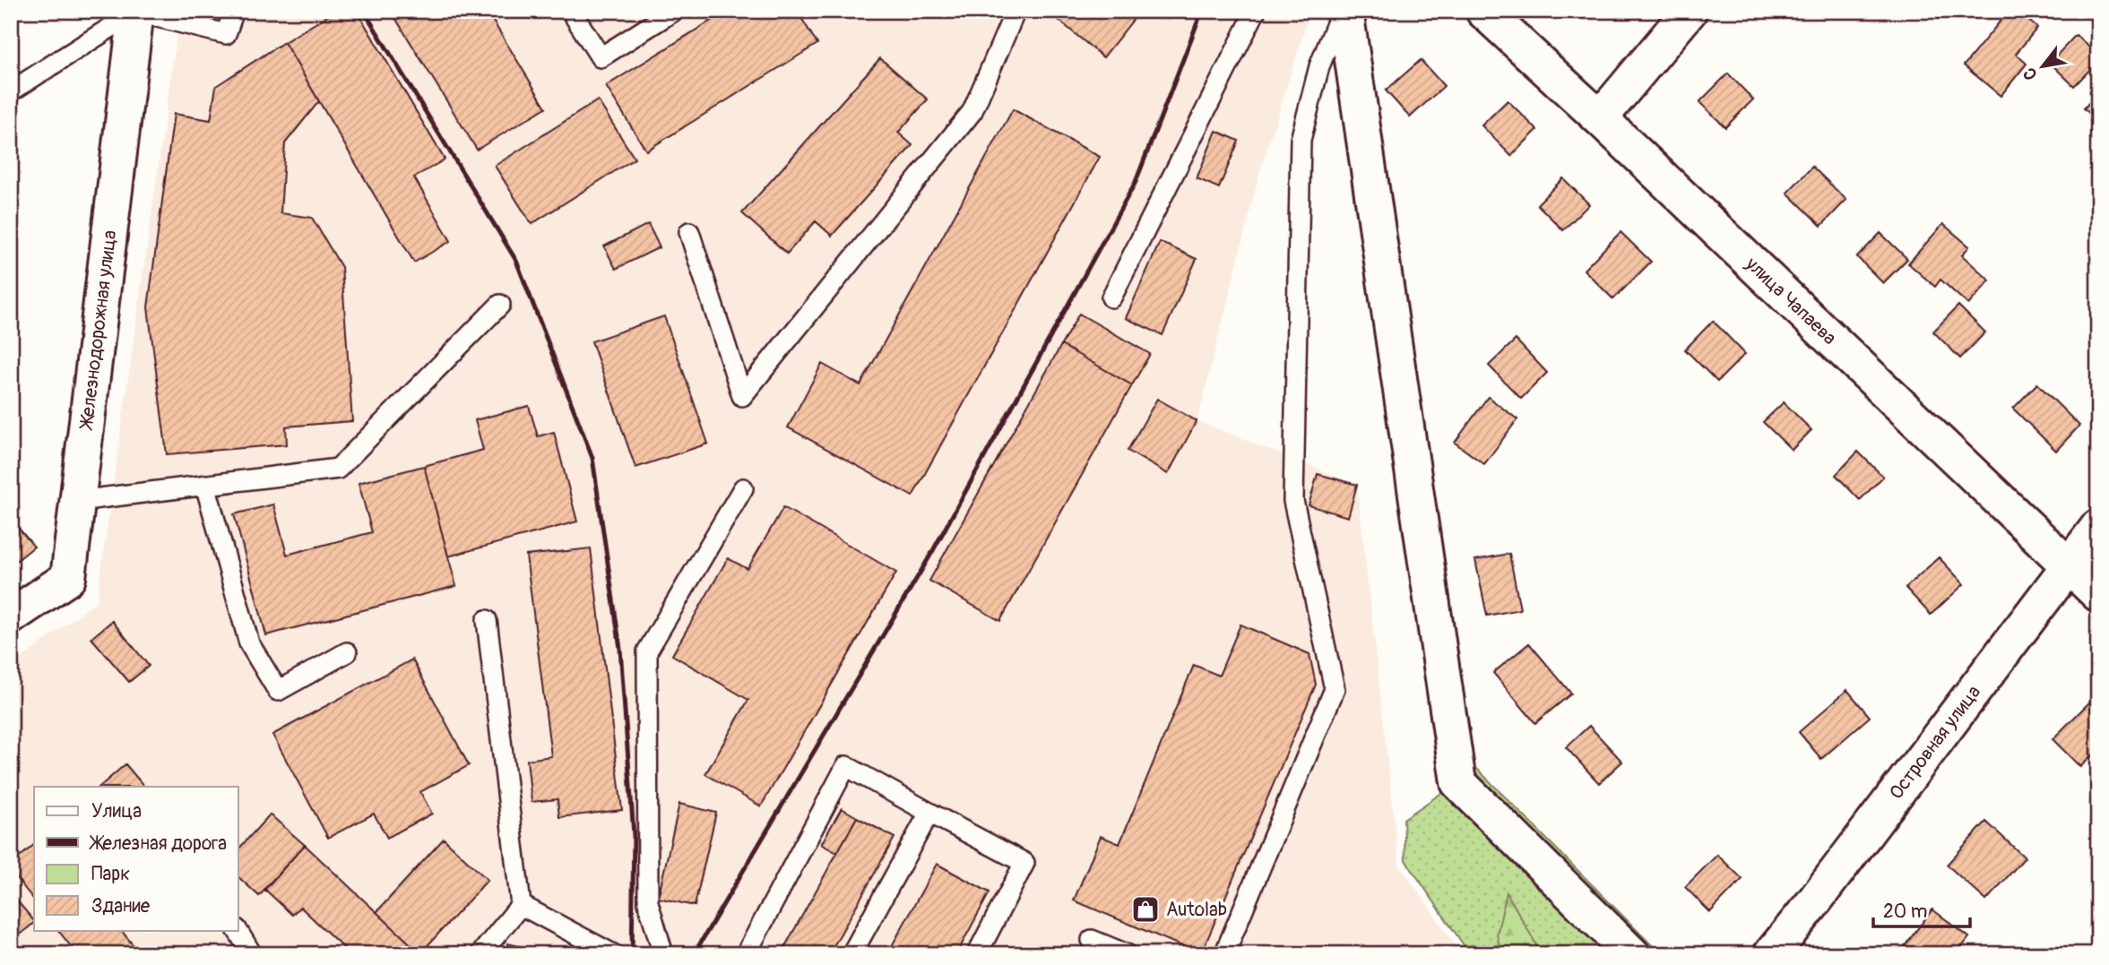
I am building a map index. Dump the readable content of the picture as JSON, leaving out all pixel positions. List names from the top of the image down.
{
  "streets": {
    "street": ["улица Чапаева", "Железнодорожная улица", "Островная улица"]
  },
  "crossings": [
    ["улица Чапаева", "Островная улица"]
  ],
  "places": {
    "shop": ["Autolab"]
  },
  "legend": [
    "Улица",
    "Железная дорога",
    "Парк",
    "Здание"
  ],
  "scale_bar": "20 m",
  "north": "bottom left"
}
